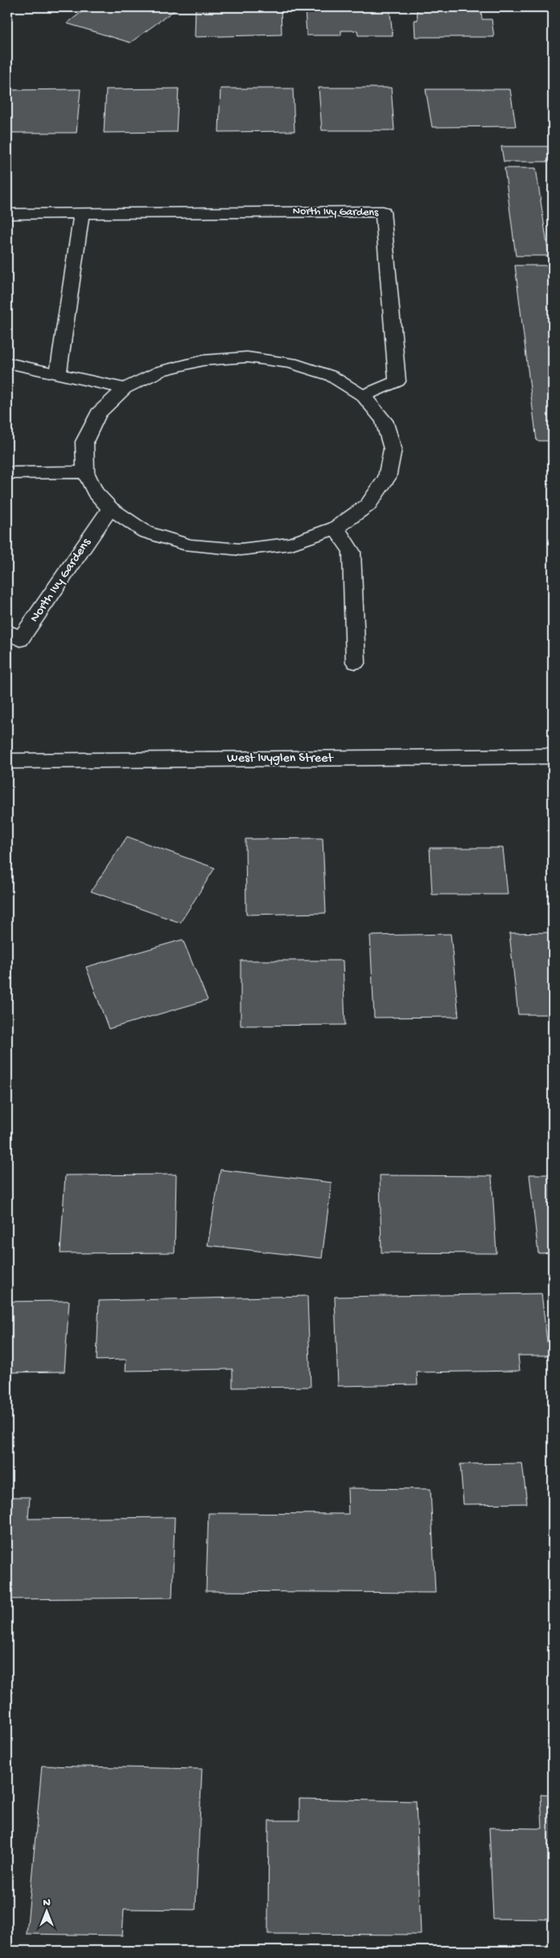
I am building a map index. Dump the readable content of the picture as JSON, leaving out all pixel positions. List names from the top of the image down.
{
  "streets": {
    "street": ["North Ivy Gardens", "West Ivyglen Street"]
  },
  "north": "top"
}
